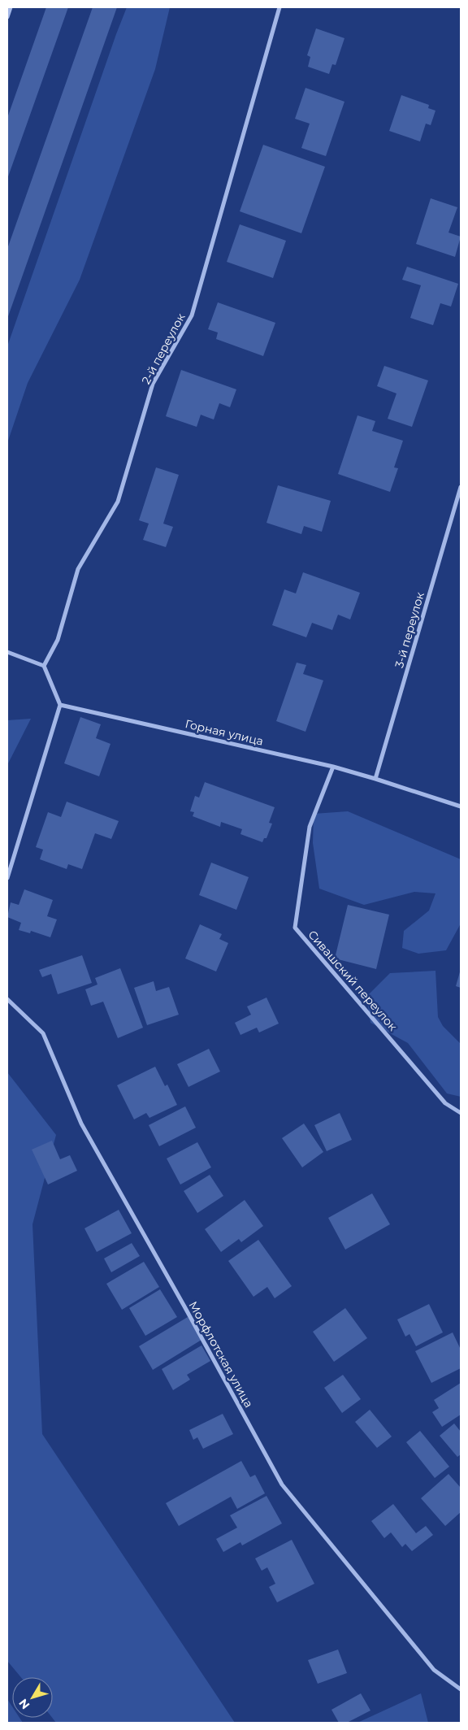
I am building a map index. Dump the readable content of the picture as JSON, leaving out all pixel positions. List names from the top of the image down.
{
  "streets": {
    "street": [
      "2-й переулок",
      "3-й переулок",
      "Горная улица",
      "Сивашский переулок",
      "Морфлотская улица"
    ]
  },
  "crossings": [
    ["3-й переулок", "Горная улица"],
    ["Горная улица", "Сивашский переулок"]
  ],
  "north": "bottom left"
}
